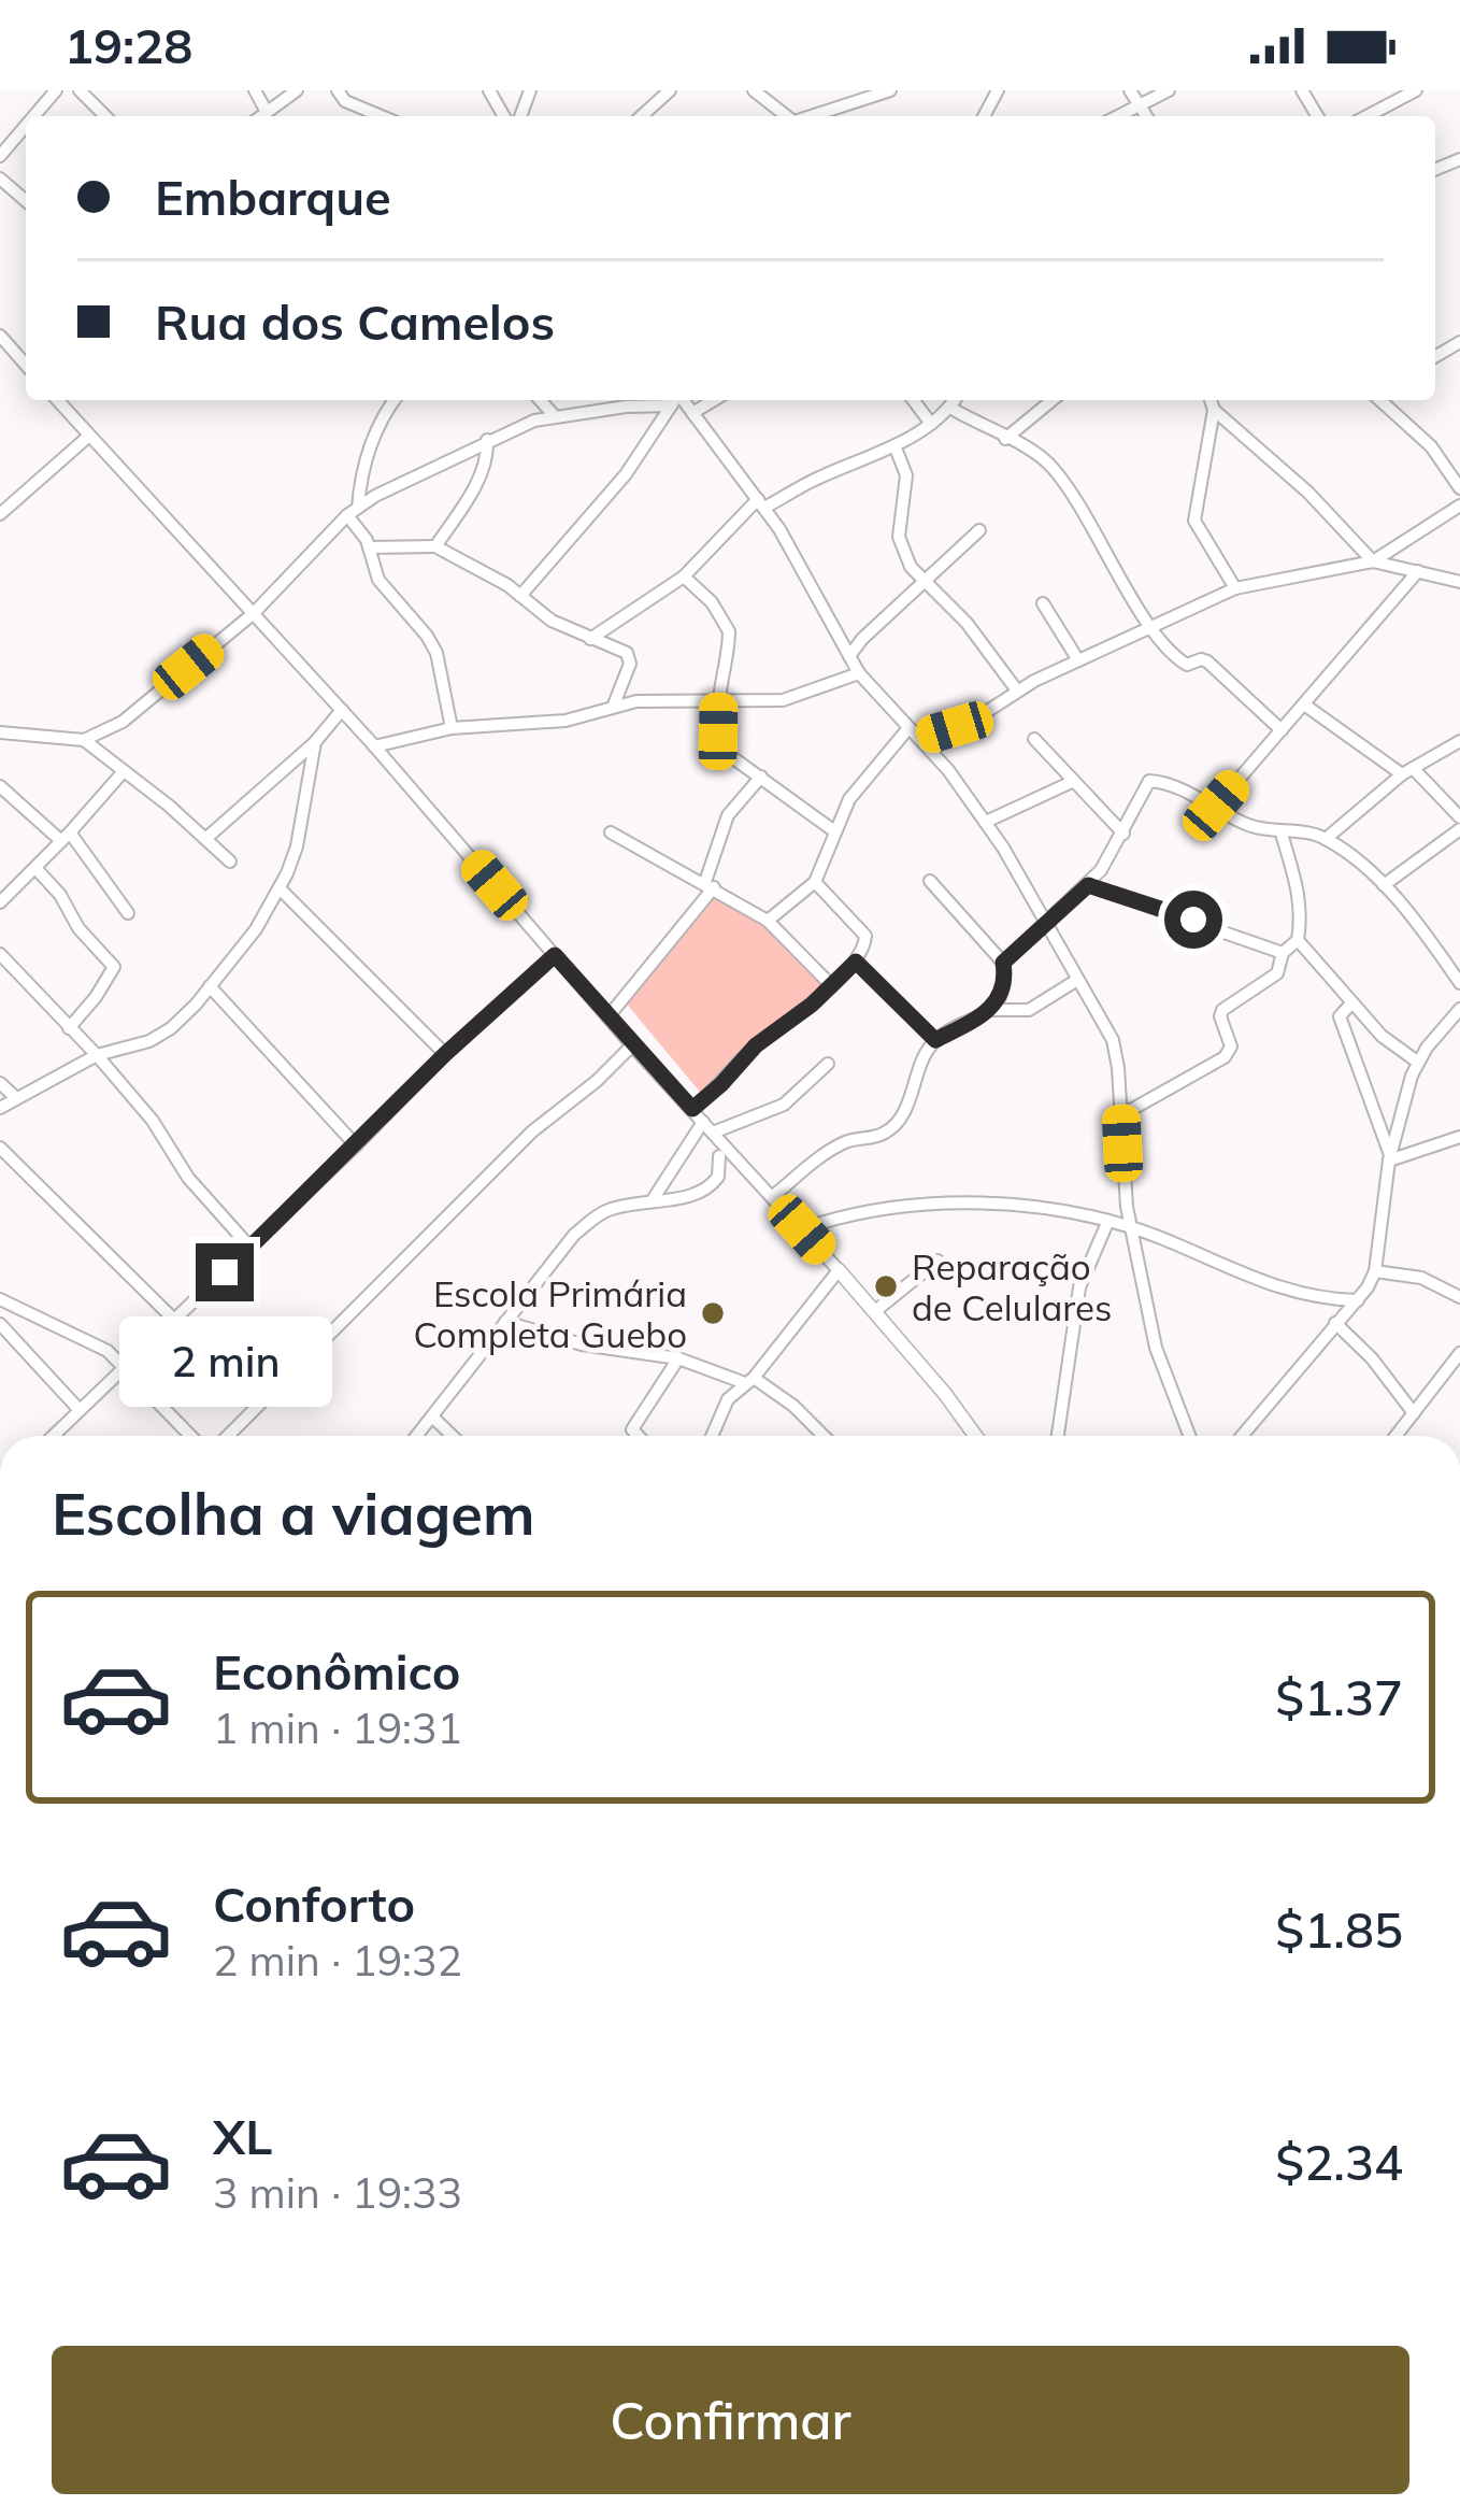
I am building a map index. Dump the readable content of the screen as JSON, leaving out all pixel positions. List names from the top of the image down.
{
  "places": ["Reparação de Celulares", "Escola Primária Completa Guebo"],
  "page": {
    "status": "19:28",
    "banner": ["Embarque", "Rua dos Camelos"],
    "bubble": "2 min",
    "heading": "Escolha a viagem",
    "list": [
      {
        "name": "Econômico",
        "note": "1 min · 19:31",
        "value": "$1.37"
      },
      {
        "name": "Conforto",
        "note": "2 min · 19:32",
        "value": "$1.85"
      },
      {
        "name": "XL",
        "note": "3 min · 19:33",
        "value": "$2.34"
      }
    ],
    "buttons": "Confirmar"
  }
}
